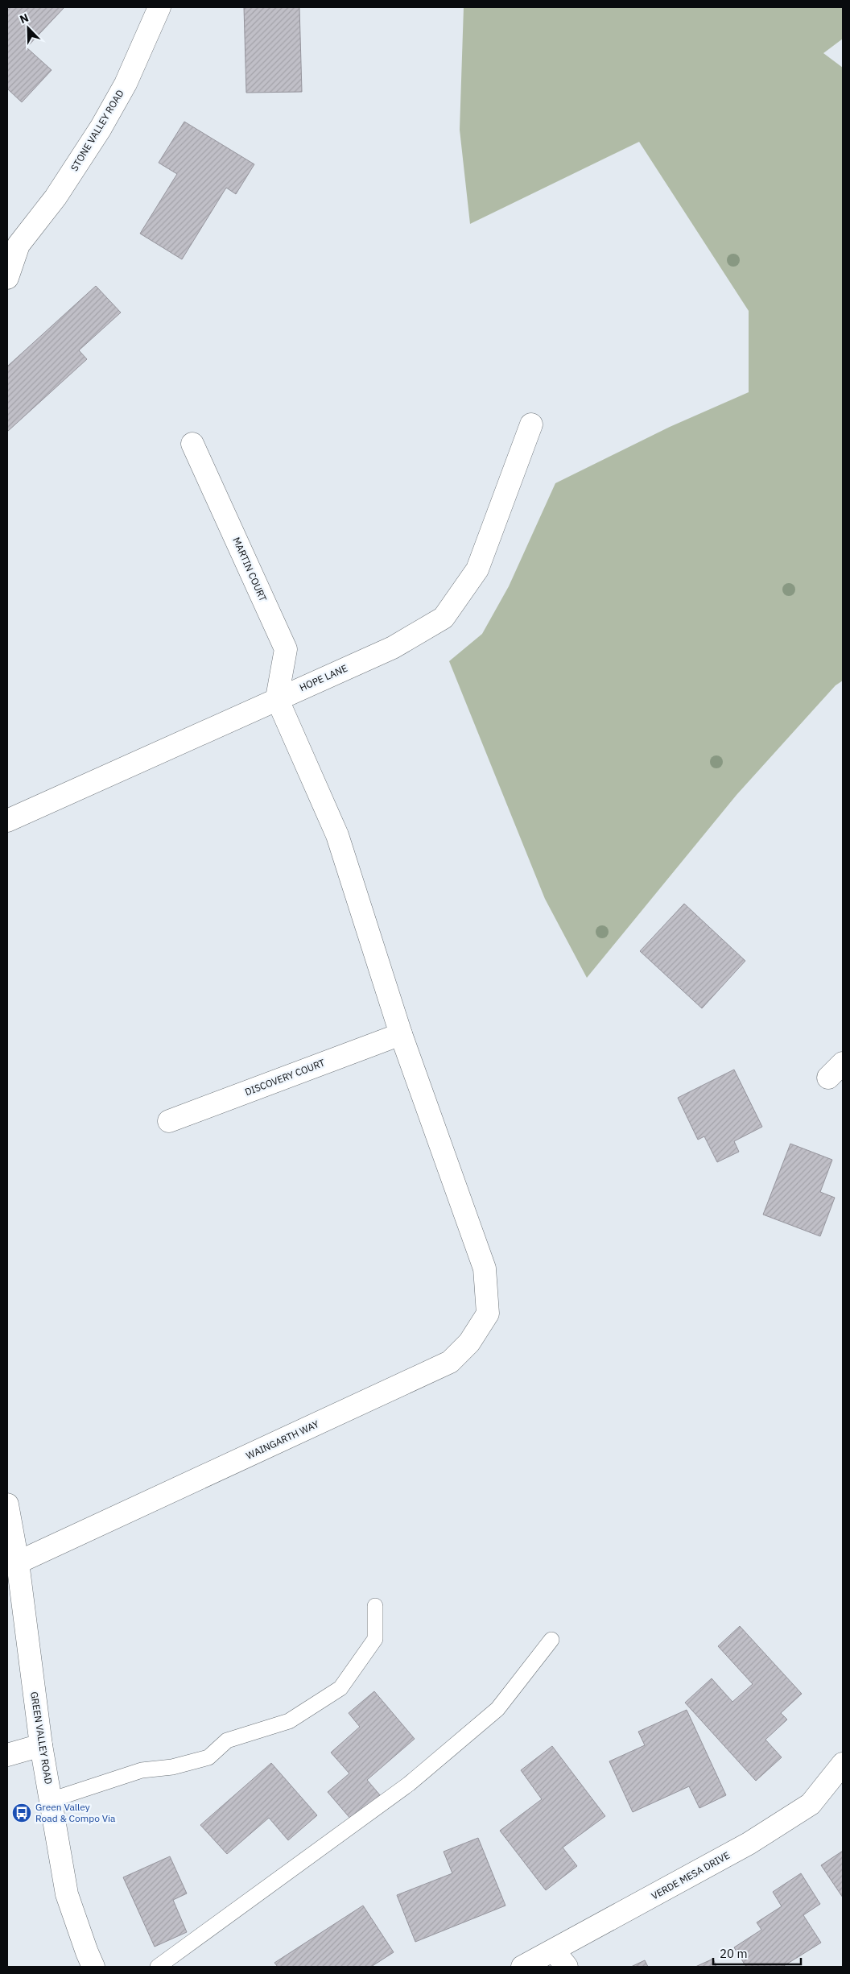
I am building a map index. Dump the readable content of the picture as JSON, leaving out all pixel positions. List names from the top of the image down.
{
  "streets": {
    "street": [
      "STONE VALLEY ROAD",
      "MARTIN COURT",
      "HOPE LANE",
      "DISCOVERY COURT",
      "WAINGARTH WAY",
      "GREEN VALLEY ROAD",
      "VERDE MESA DRIVE"
    ]
  },
  "crossings": [
    ["MARTIN COURT", "HOPE LANE"],
    ["MARTIN COURT", "WAINGARTH WAY"],
    ["HOPE LANE", "WAINGARTH WAY"],
    ["DISCOVERY COURT", "WAINGARTH WAY"],
    ["WAINGARTH WAY", "GREEN VALLEY ROAD"]
  ],
  "places": {
    "bus stop": ["Green Valley Road & Compo Via"]
  },
  "scale_bar": "20 m",
  "north": "top left"
}
